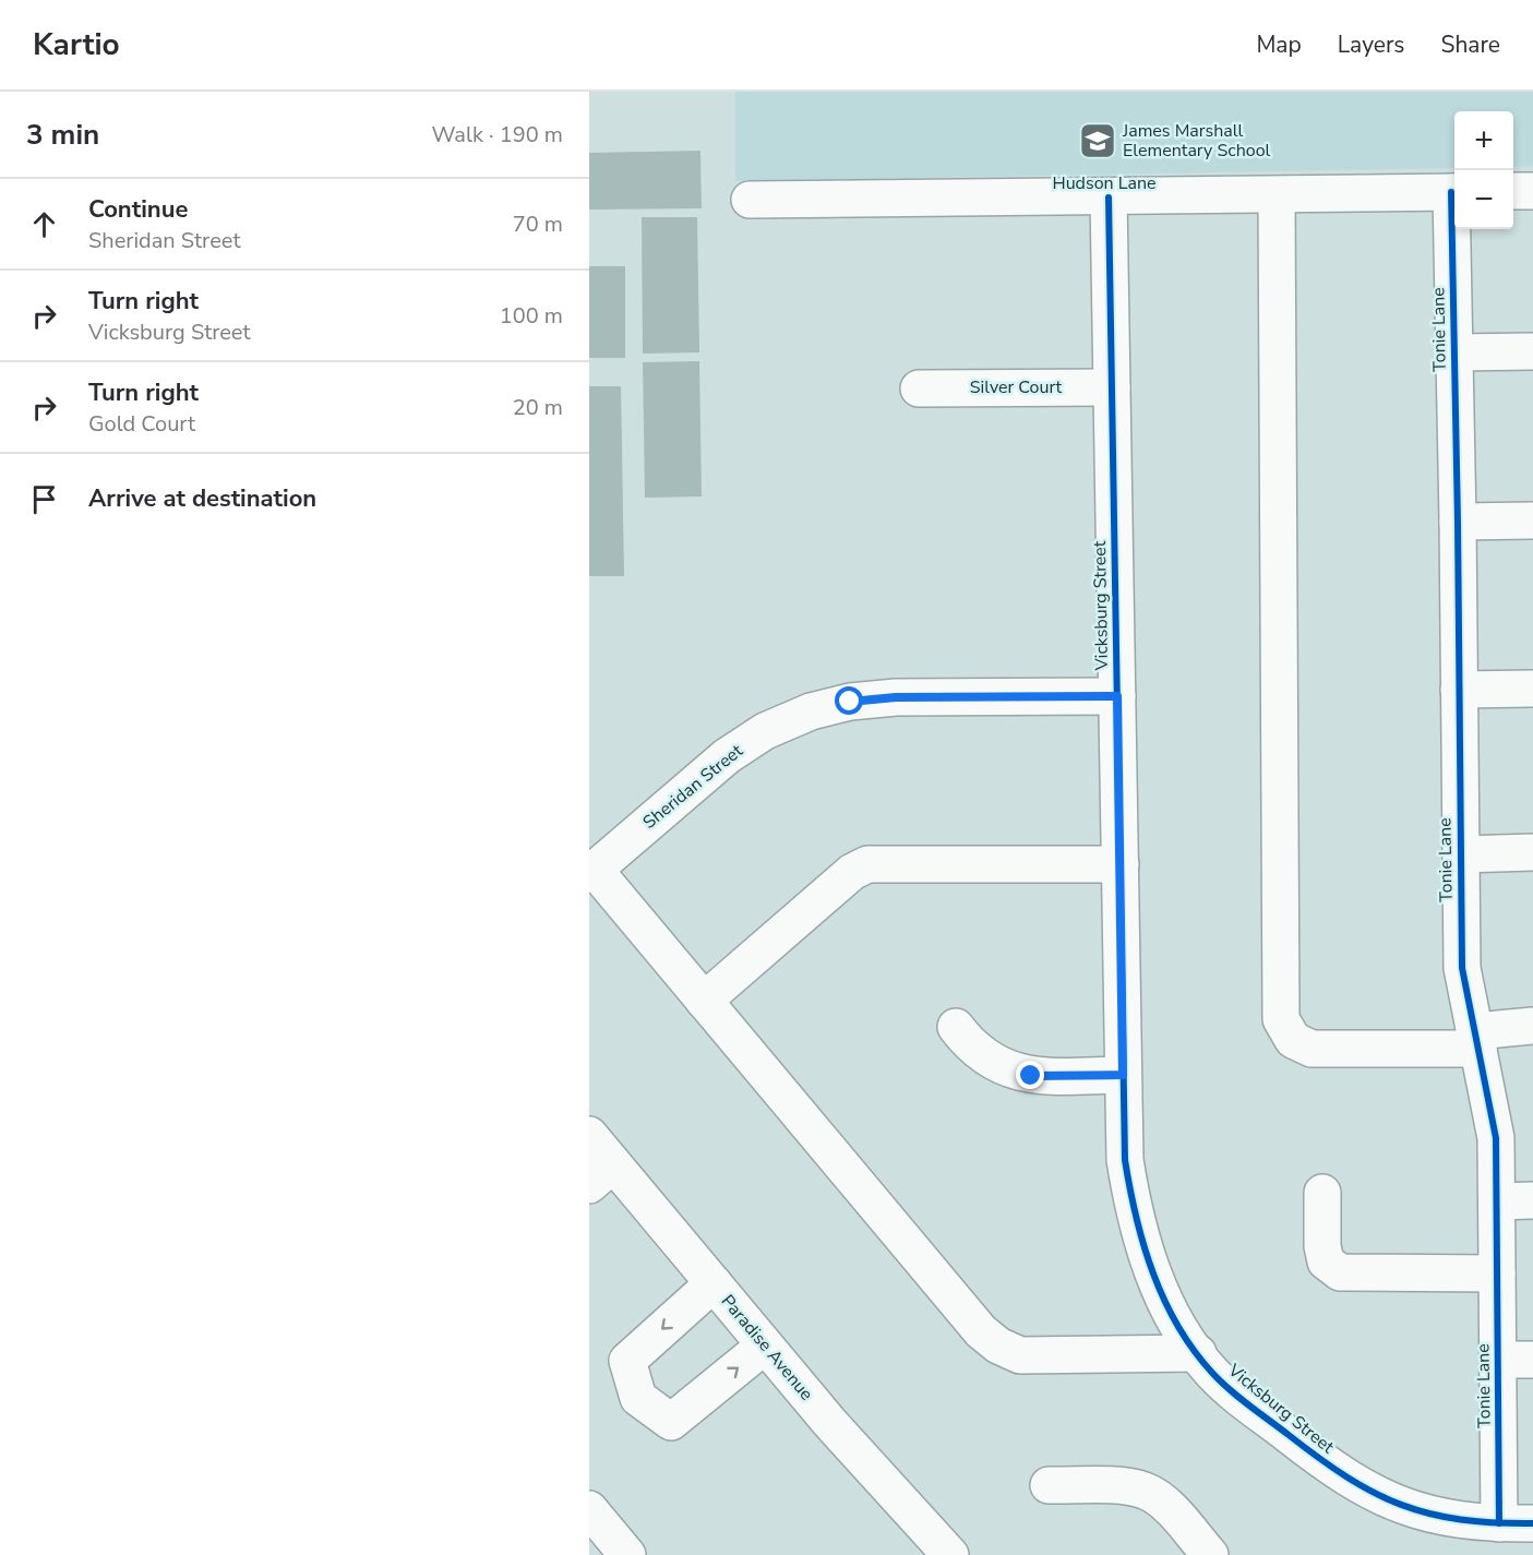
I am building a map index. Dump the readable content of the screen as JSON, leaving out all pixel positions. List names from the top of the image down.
{
  "streets": {
    "street": [
      "Hudson Lane",
      "Tonie Lane",
      "Silver Court",
      "Vicksburg Street",
      "Sheridan Street",
      "Paradise Avenue"
    ]
  },
  "crossings": [
    ["Hudson Lane", "Vicksburg Street"],
    ["Tonie Lane", "Vicksburg Street"],
    ["Silver Court", "Vicksburg Street"],
    ["Vicksburg Street", "Sheridan Street"]
  ],
  "places": {
    "school or university": ["James Marshall Elementary School"]
  },
  "page": {
    "header": "Kartio",
    "nav": ["Map", "Layers", "Share"],
    "heading": ["3 min", "Walk · 190 m"],
    "map_buttons": ["+", "−"],
    "list": [
      ["Continue", "Sheridan Street", "70 m"],
      ["Turn right", "Vicksburg Street", "100 m"],
      ["Turn right", "Gold Court", "20 m"],
      "Arrive at destination"
    ]
  }
}
